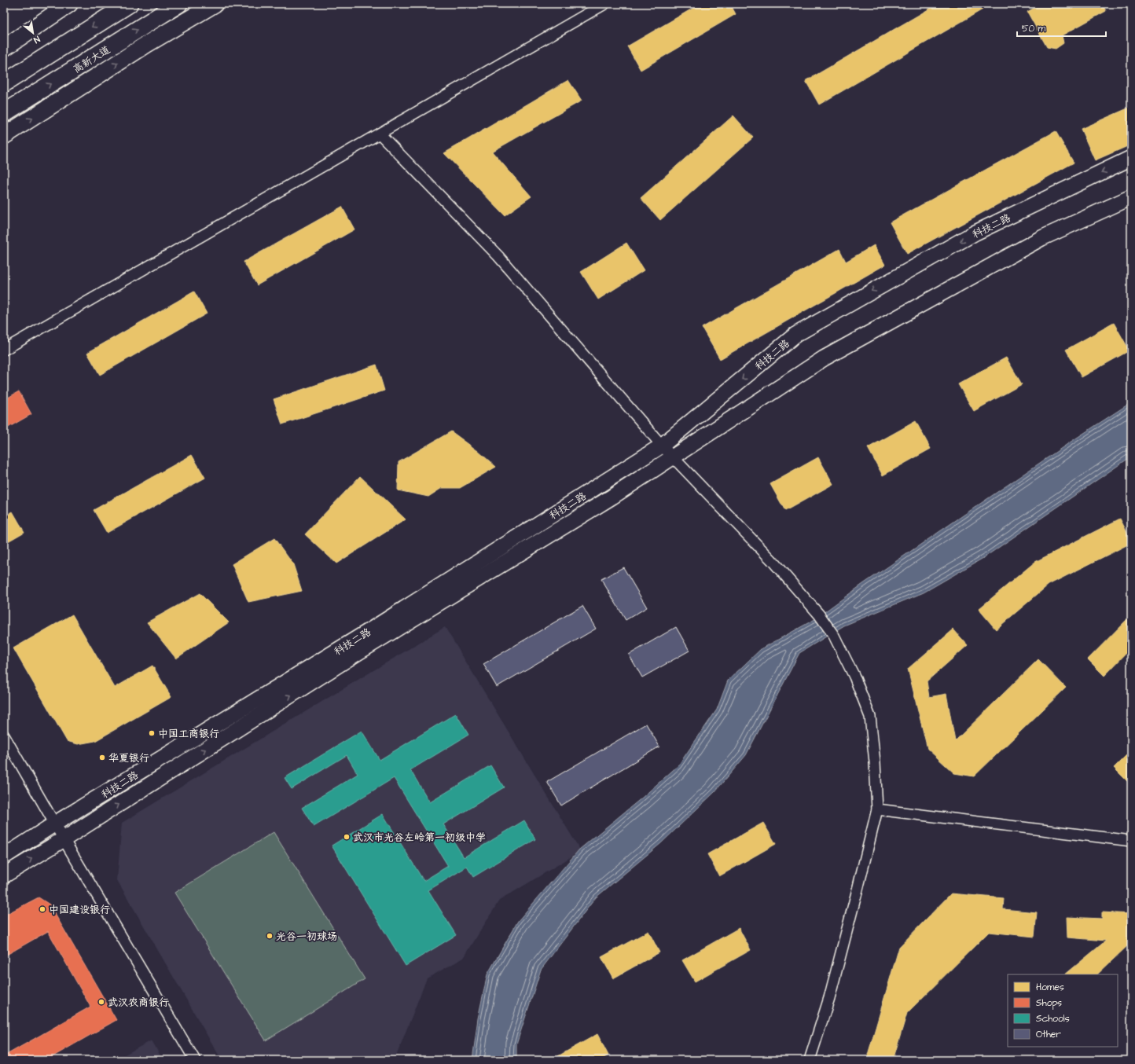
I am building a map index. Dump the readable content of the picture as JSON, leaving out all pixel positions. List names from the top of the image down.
{
  "streets": {
    "highway": ["高新大道"],
    "street": ["科技二路"]
  },
  "places": [
    "中国工商银行",
    "华夏银行",
    "武汉市光谷左岭第一初级中学",
    "中国建设银行",
    "光谷一初球场",
    "武汉农商银行"
  ],
  "legend": [
    "Homes",
    "Shops",
    "Schools",
    "Other"
  ],
  "scale_bar": "50 m",
  "north": "bottom right"
}
